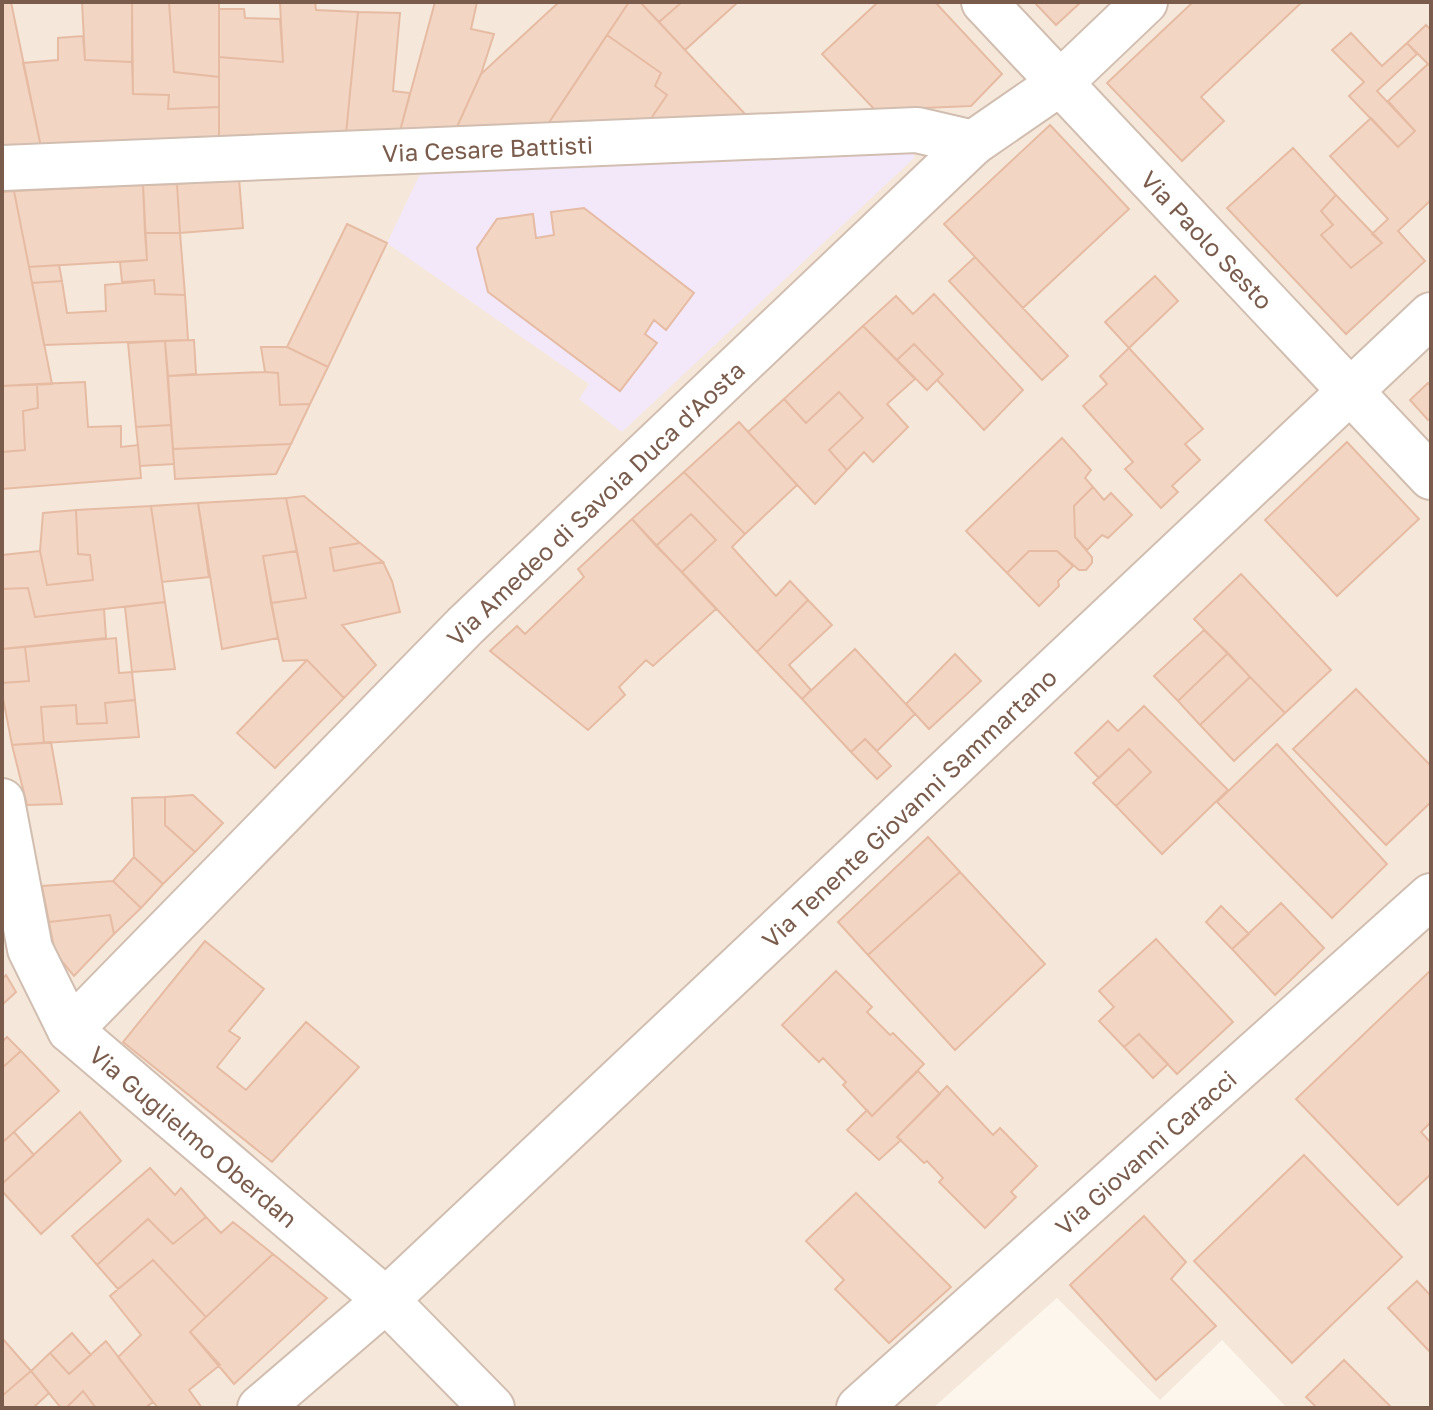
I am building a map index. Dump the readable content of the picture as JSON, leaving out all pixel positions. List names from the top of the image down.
{
  "streets": {
    "street": [
      "Via Cesare Battisti",
      "Via Paolo Sesto",
      "Via Amedeo di Savoia Duca d'Aosta",
      "Via Tenente Giovanni Sammartano",
      "Via Guglielmo Oberdan",
      "Via Giovanni Caracci"
    ]
  },
  "crossings": [
    ["Via Cesare Battisti", "Via Amedeo di Savoia Duca d'Aosta"],
    ["Via Paolo Sesto", "Via Amedeo di Savoia Duca d'Aosta"],
    ["Via Paolo Sesto", "Via Tenente Giovanni Sammartano"],
    ["Via Amedeo di Savoia Duca d'Aosta", "Via Guglielmo Oberdan"],
    ["Via Tenente Giovanni Sammartano", "Via Guglielmo Oberdan"]
  ]
}
